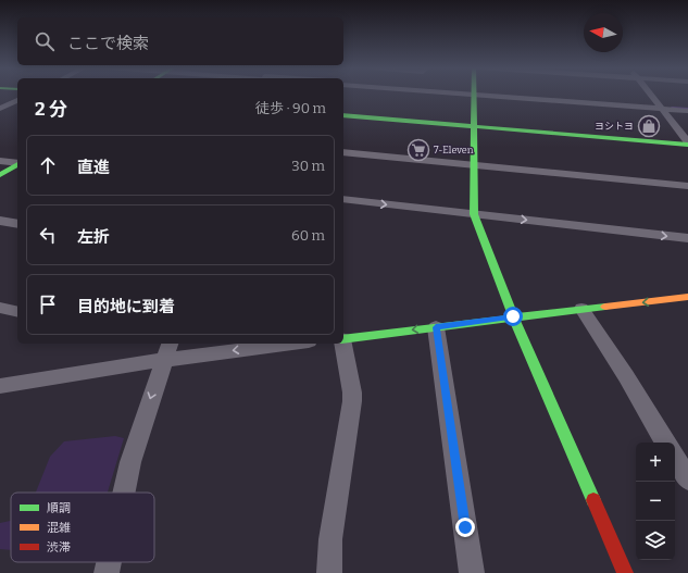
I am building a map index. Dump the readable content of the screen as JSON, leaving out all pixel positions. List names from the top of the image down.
{
  "places": {
    "shop": ["ヨシトヨ"],
    "supermarket": ["7-Eleven"]
  },
  "legend": ["順調", "混雑", "渋滞"],
  "north": "left",
  "page": {
    "search": "ここで検索",
    "heading": ["2 分", "徒歩 · 90 m"],
    "list": [
      ["直進", "30 m"],
      ["左折", "60 m"],
      "目的地に到着"
    ],
    "map_buttons": ["+", "−"]
  }
}
